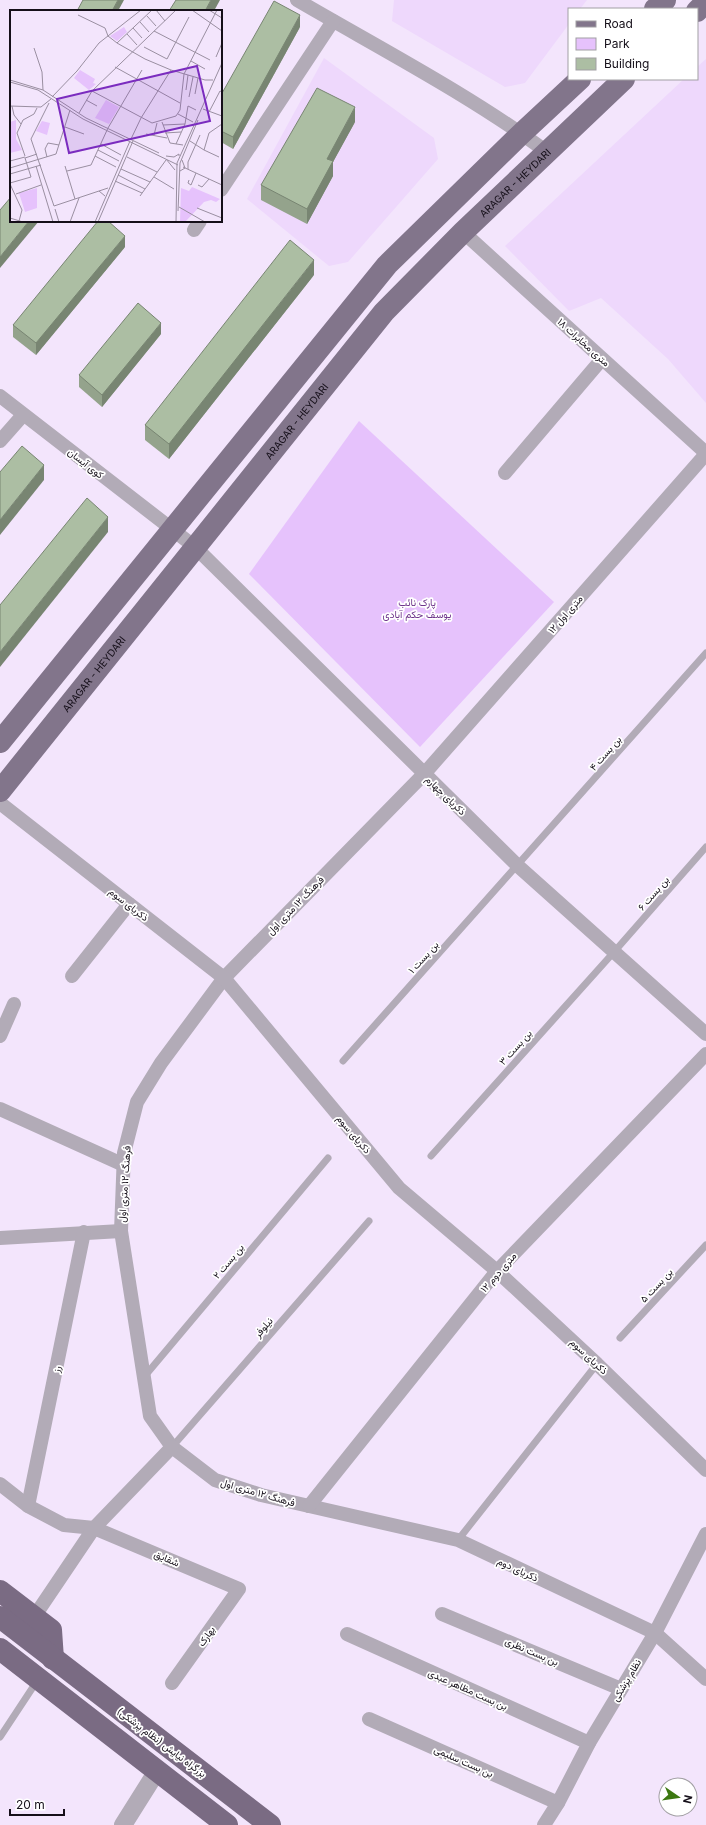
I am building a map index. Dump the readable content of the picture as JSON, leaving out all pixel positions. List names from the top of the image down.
{
  "streets": {
    "highway": ["بزرگراه نیایش (نظام پزشکی)"],
    "main road": ["ARAGAR - HEYDARI"],
    "street": [
      "۱۸ متری مخابرات",
      "کوی آیسان",
      "۱۲ متری اول",
      "ذکریای چهارم",
      "ذکریای سوم",
      "فرهنگ ۱۲ متری اول",
      "۱۲ متری دوم",
      "رز",
      "شقایق",
      "ذکریای دوم",
      "بهارک",
      "بن بست نظری",
      "نظام پزشکی",
      "بن بست مظاهر عبدی",
      "بن بست سلیمی"
    ],
    "lane": [
      "بن بست ۴",
      "بن بست ۶",
      "بن بست ۱",
      "بن بست ۳",
      "بن بست ۲",
      "بن بست ۵",
      "نیلوفر"
    ]
  },
  "crossings": [
    ["ARAGAR - HEYDARI", "۱۸ متری مخابرات"],
    ["ARAGAR - HEYDARI", "کوی آیسان"],
    ["ARAGAR - HEYDARI", "ذکریای چهارم"],
    ["۱۸ متری مخابرات", "۱۲ متری اول"],
    ["کوی آیسان", "ذکریای چهارم"],
    ["۱۲ متری اول", "ذکریای چهارم"],
    ["۱۲ متری اول", "فرهنگ ۱۲ متری اول"],
    ["بن بست ۴", "ذکریای چهارم"],
    ["بن بست ۴", "بن بست ۱"],
    ["ذکریای چهارم", "بن بست ۶"],
    ["ذکریای چهارم", "فرهنگ ۱۲ متری اول"],
    ["ذکریای چهارم", "بن بست ۱"],
    ["ذکریای چهارم", "بن بست ۳"],
    ["بن بست ۶", "بن بست ۳"],
    ["ذکریای سوم", "فرهنگ ۱۲ متری اول"],
    ["ذکریای سوم", "۱۲ متری دوم"],
    ["فرهنگ ۱۲ متری اول", "بن بست ۲"],
    ["فرهنگ ۱۲ متری اول", "۱۲ متری دوم"],
    ["فرهنگ ۱۲ متری اول", "نیلوفر"],
    ["فرهنگ ۱۲ متری اول", "ذکریای دوم"],
    ["۱۲ متری دوم", "ذکریای دوم"],
    ["رز", "شقایق"],
    ["شقایق", "بهارک"],
    ["ذکریای دوم", "نظام پزشکی"],
    ["بن بست نظری", "نظام پزشکی"],
    ["نظام پزشکی", "بن بست مظاهر عبدی"],
    ["نظام پزشکی", "بن بست سلیمی"]
  ],
  "parks": ["پارک نائب یوسف حکم آبادی"],
  "legend": ["Road", "Park", "Building"],
  "scale_bar": "20 m",
  "north": "right"
}
